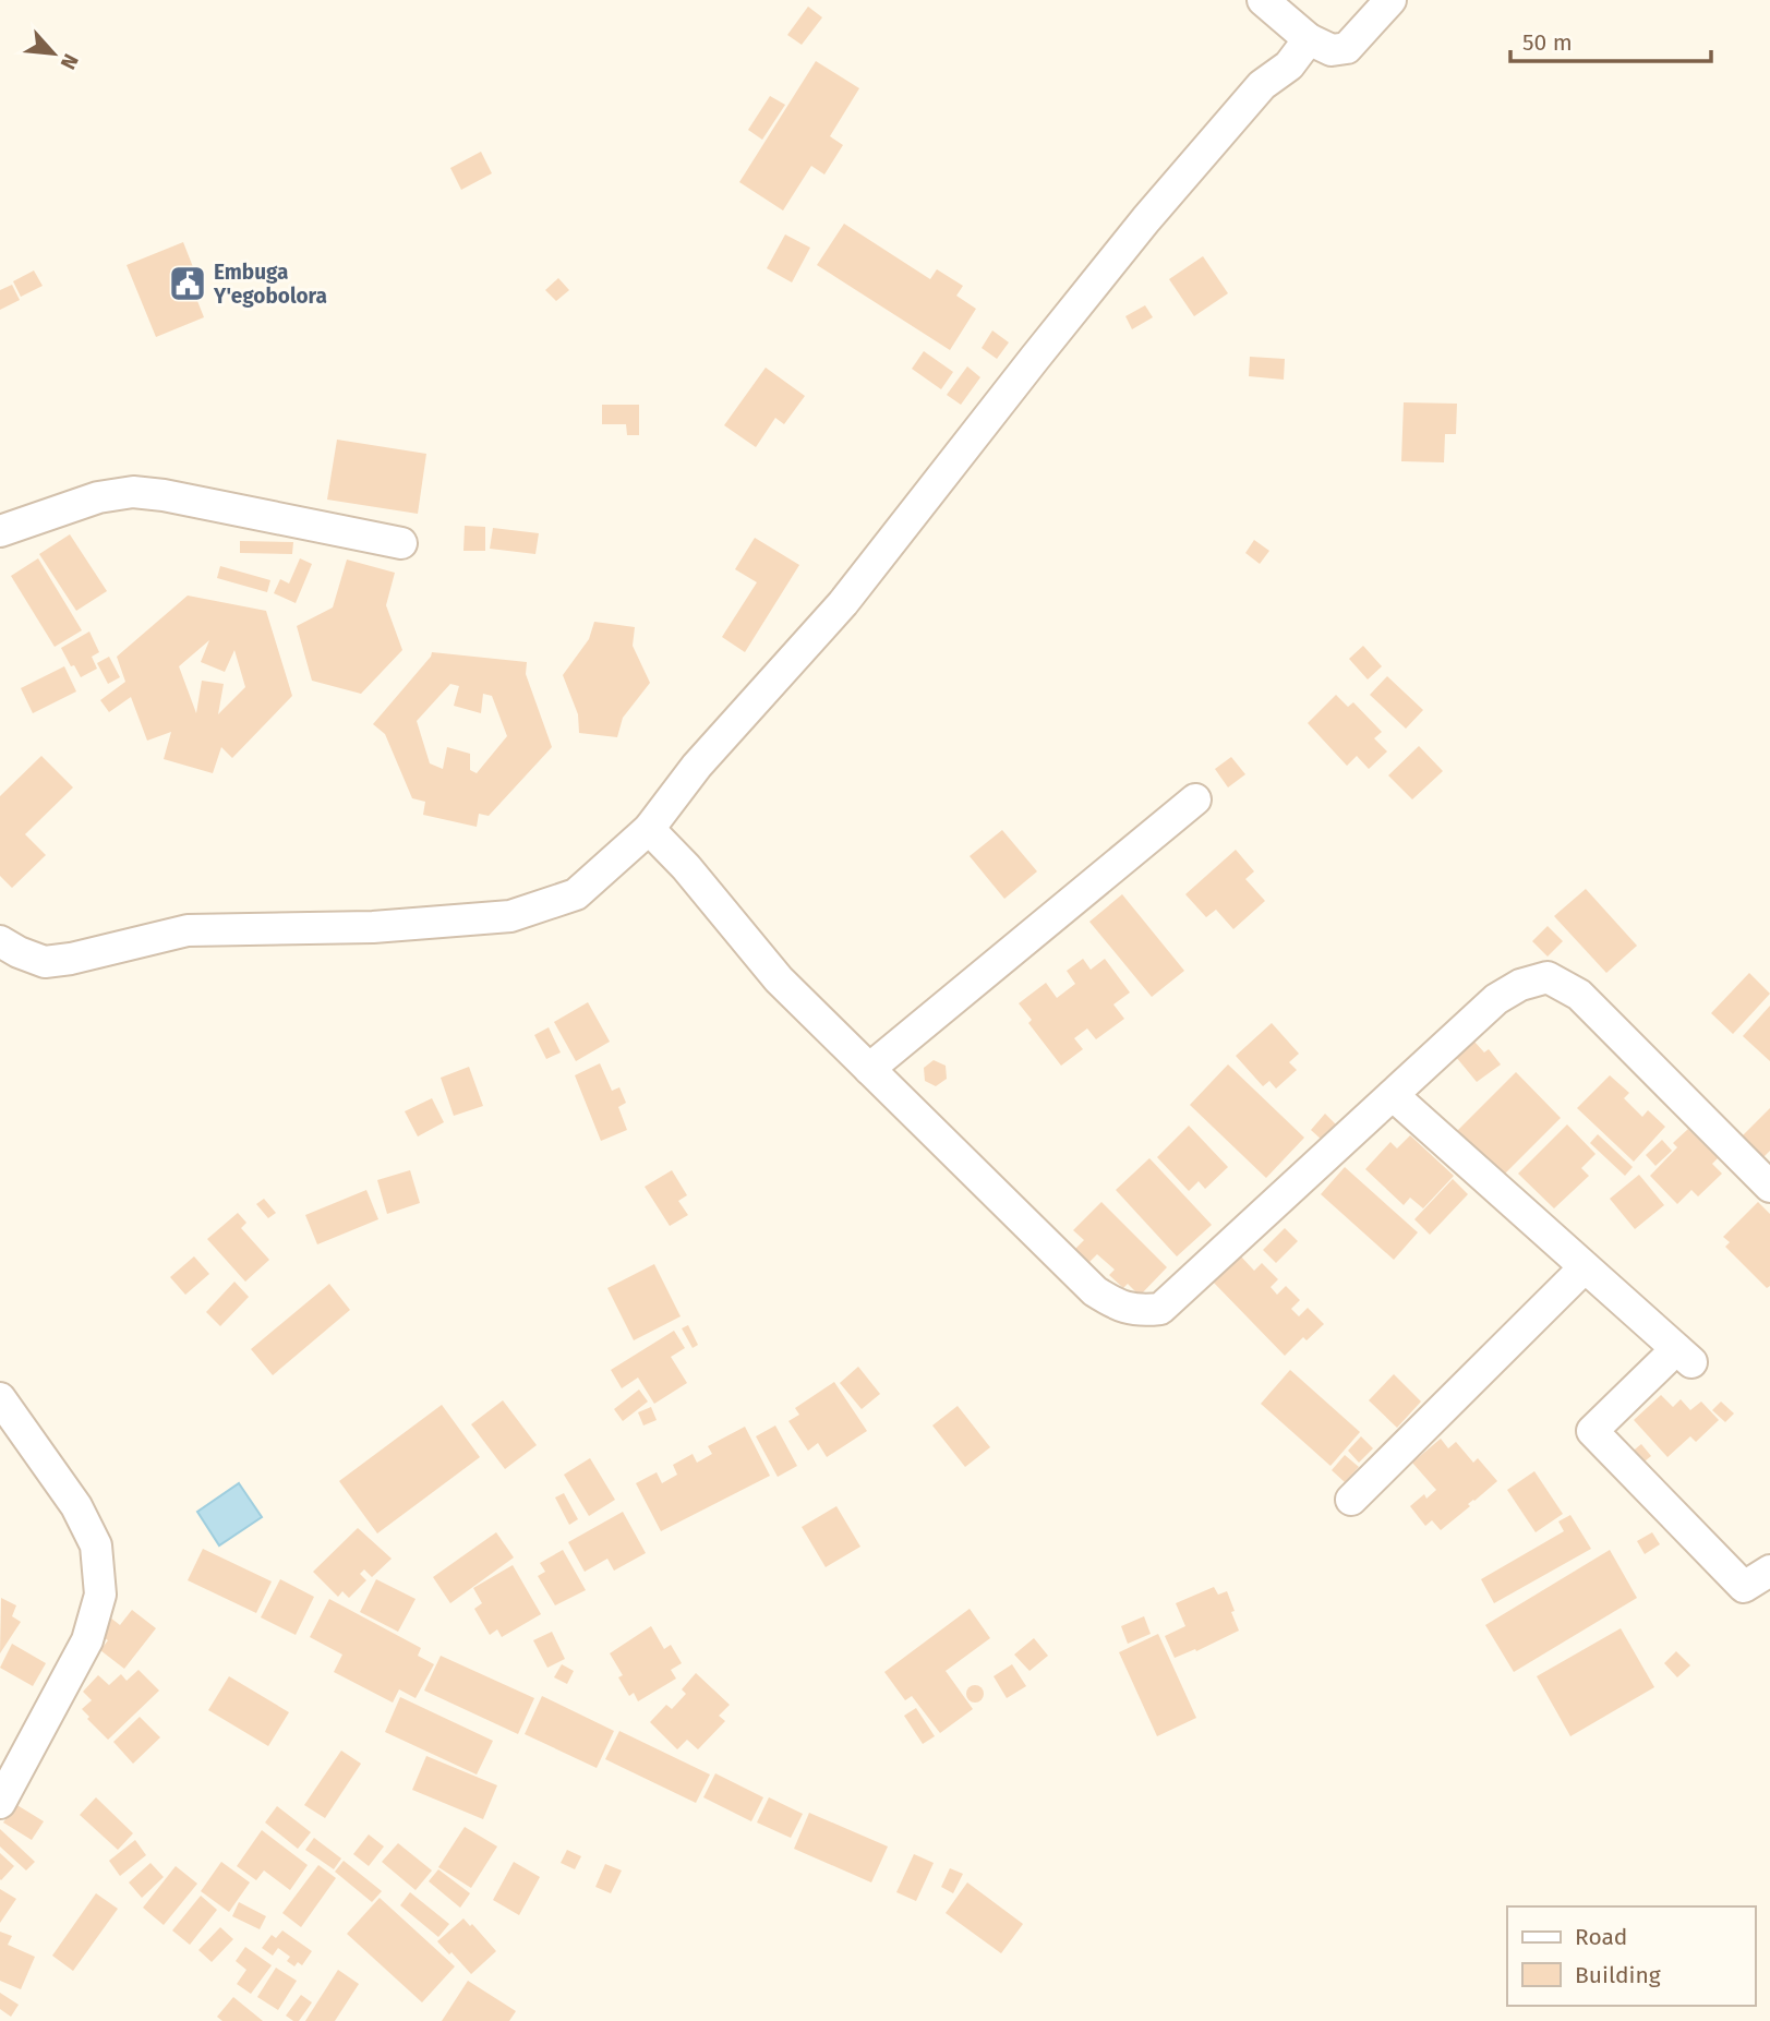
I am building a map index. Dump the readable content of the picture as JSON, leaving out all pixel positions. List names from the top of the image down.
{
  "places": {
    "public building": ["Embuga Y'egobolora"]
  },
  "legend": ["Road", "Building"],
  "scale_bar": "50 m",
  "north": "bottom right"
}
